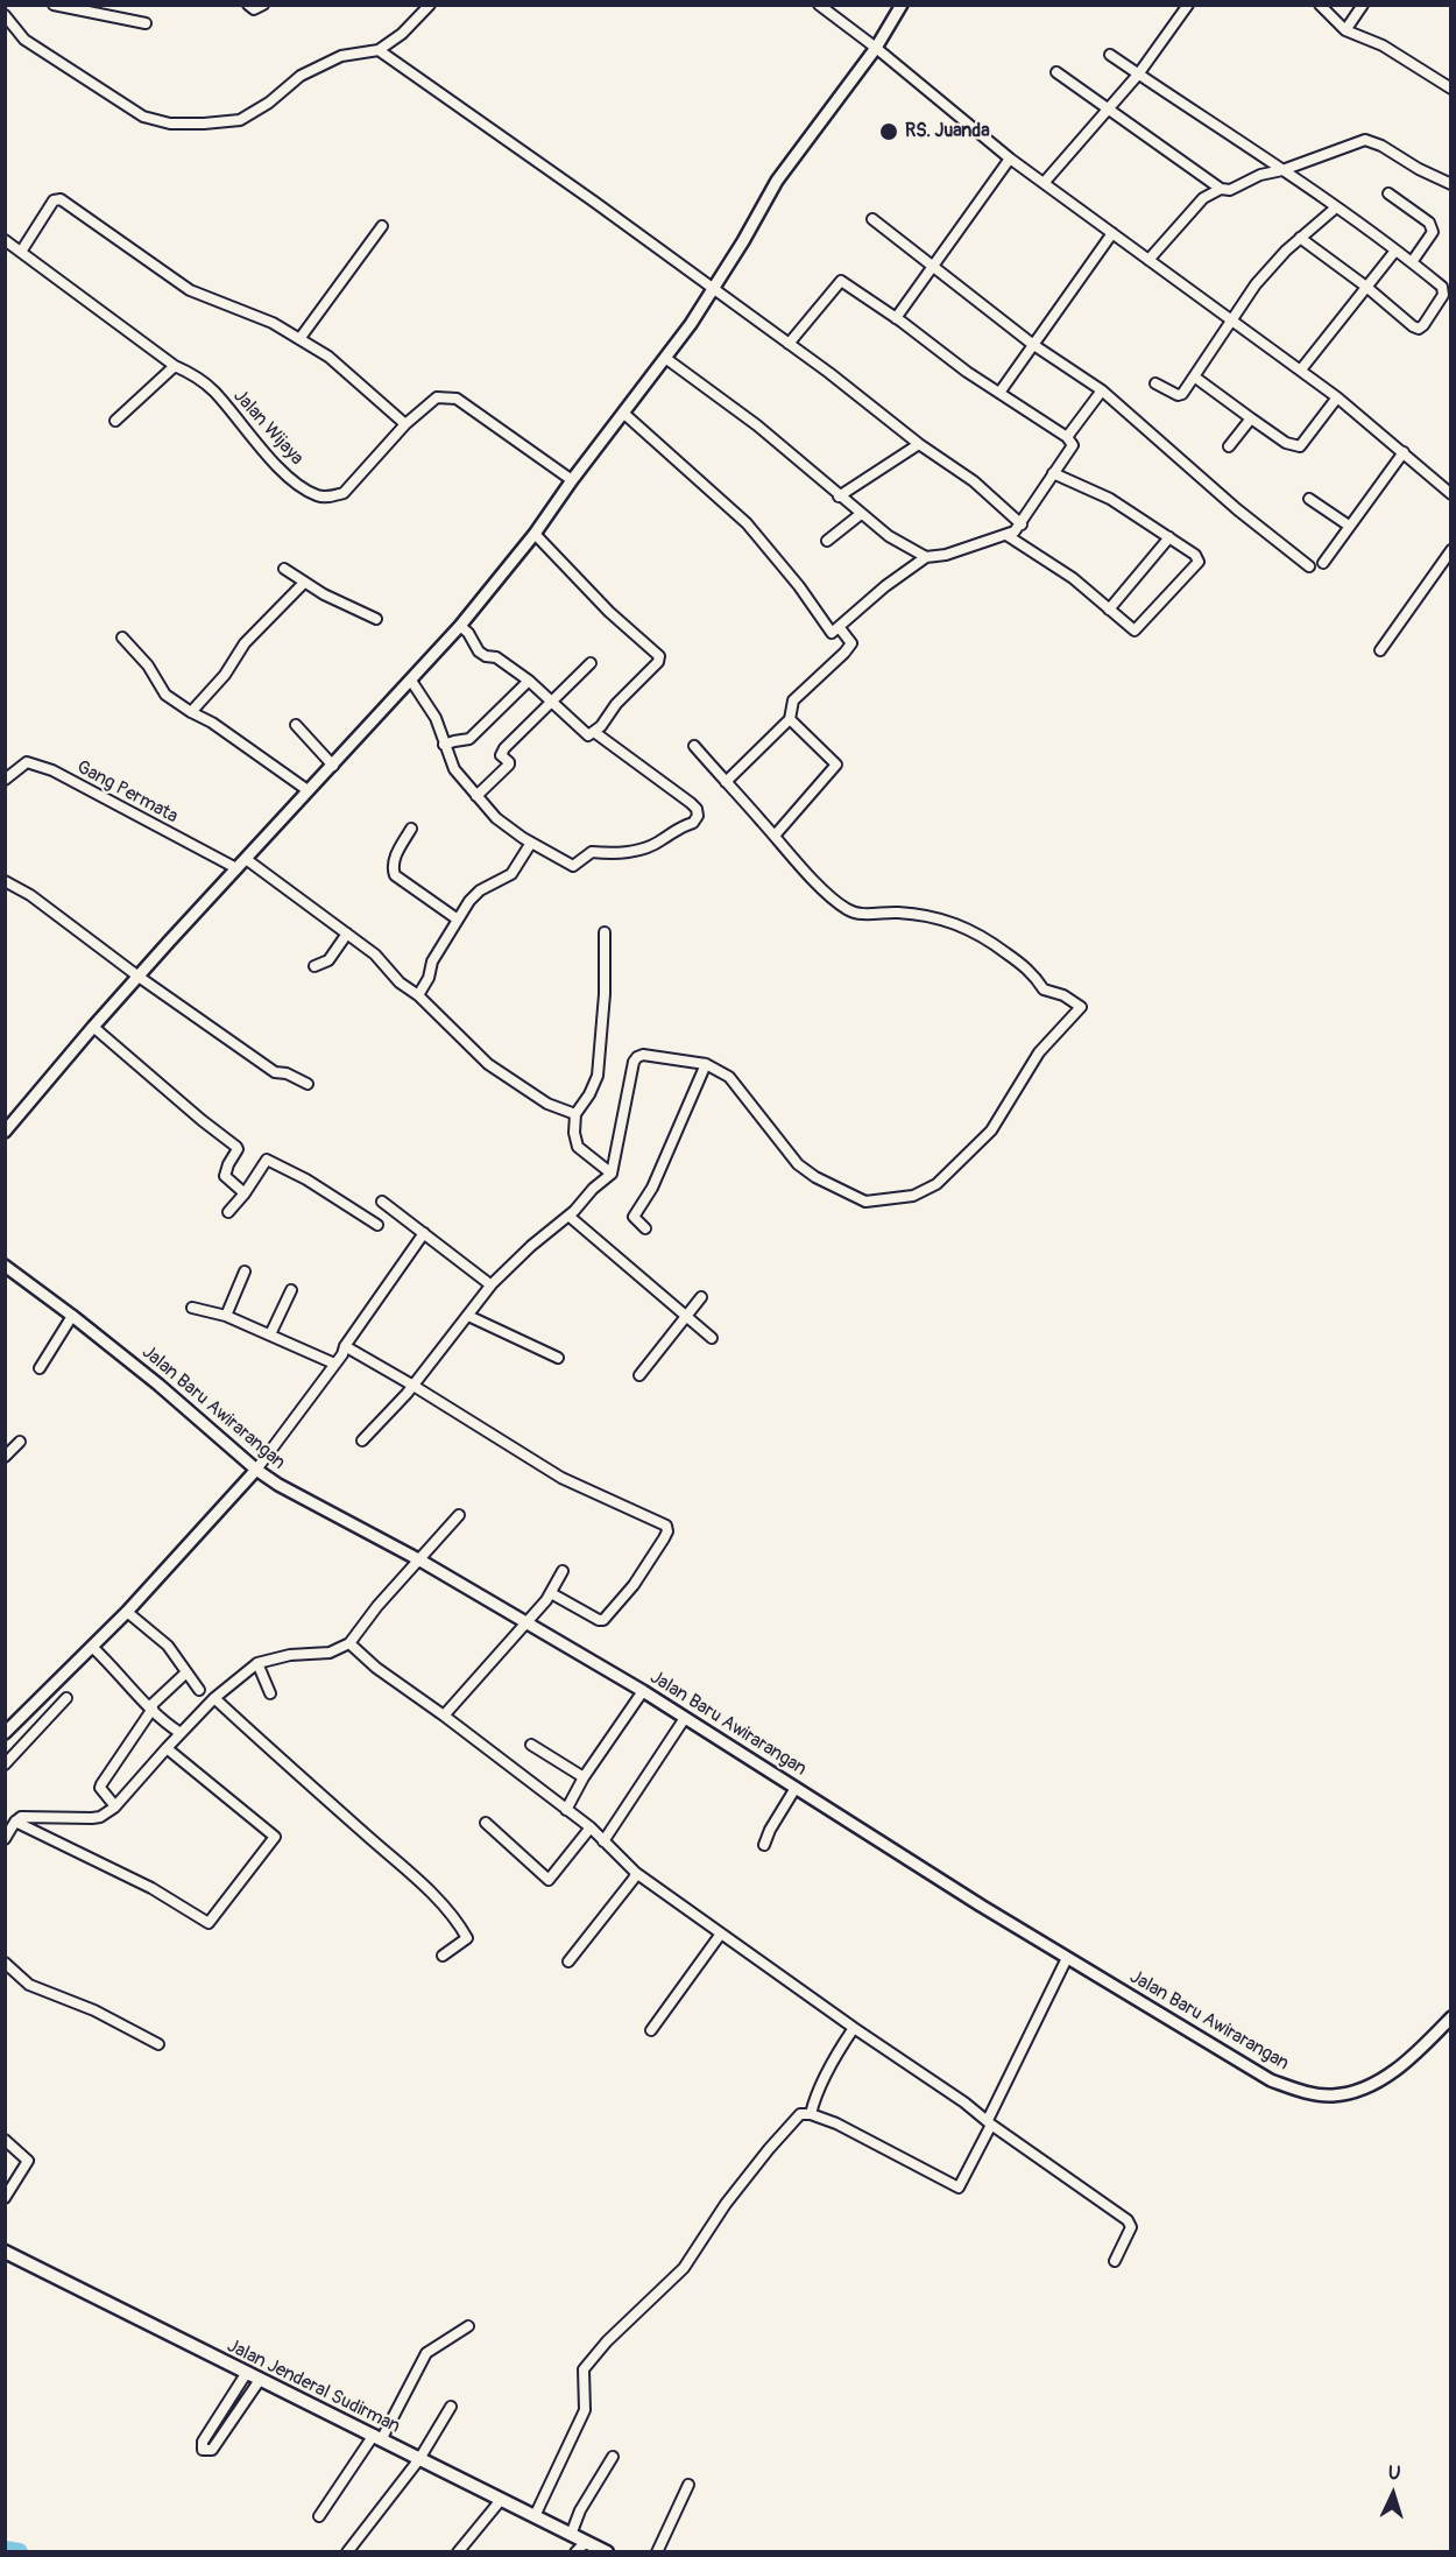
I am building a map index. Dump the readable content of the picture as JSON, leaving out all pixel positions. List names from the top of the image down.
{
  "streets": {
    "main road": ["Jalan Jenderal Sudirman"],
    "street": ["Jalan Wijaya", "Gang Permata", "Jalan Baru Awirarangan"]
  },
  "places": ["RS. Juanda"],
  "north": "top"
}
